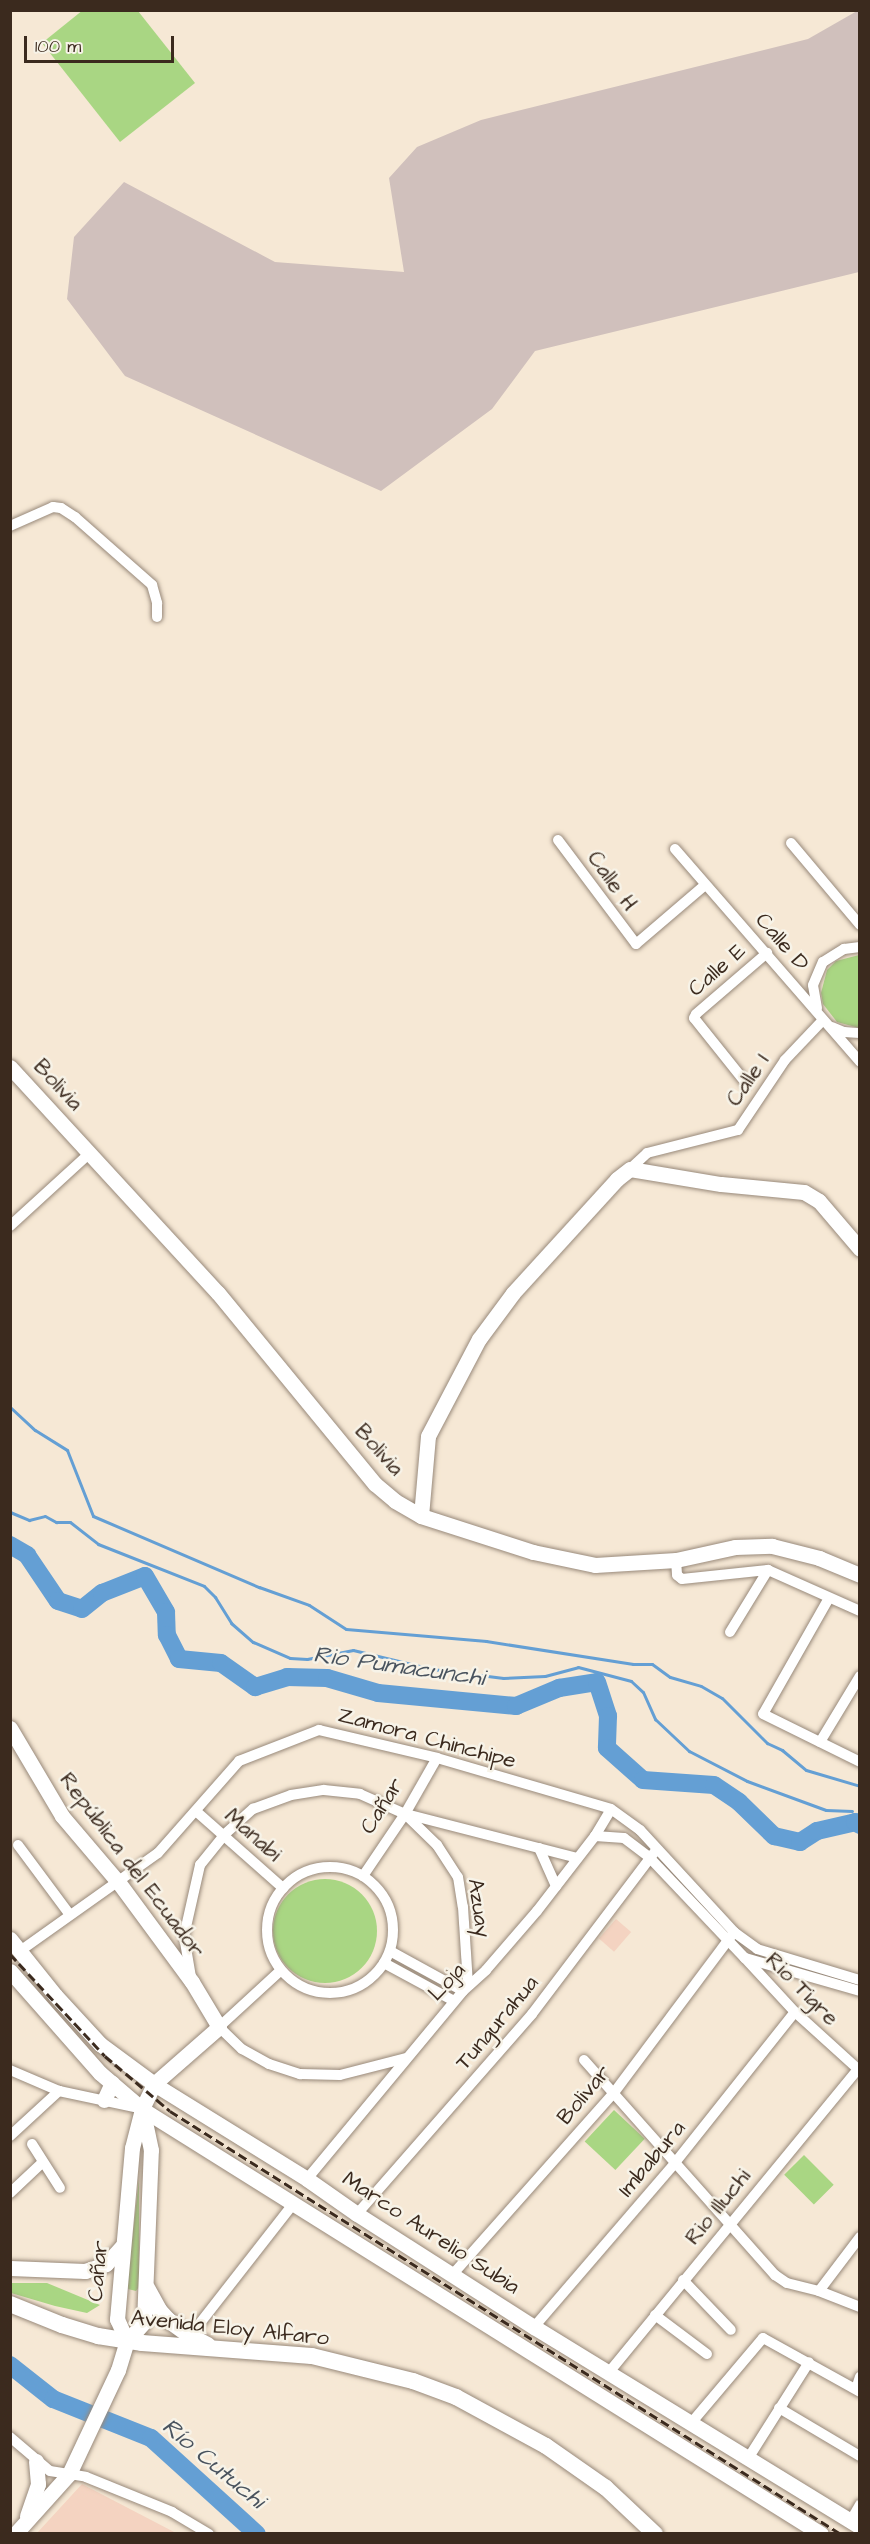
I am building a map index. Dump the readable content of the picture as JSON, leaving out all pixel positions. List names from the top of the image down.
{
  "streets": {
    "main road": ["Avenida Eloy Alfaro"],
    "street": [
      "Calle H",
      "Calle D",
      "Calle E",
      "Calle I",
      "Bolivia",
      "Zamora Chinchipe",
      "Cañar",
      "Manabi",
      "República del Ecuador",
      "Azuay",
      "Loja",
      "Rio Tigre",
      "Tungurahua",
      "Bolivar",
      "Imbabura",
      "Rio Illuchi",
      "Marco Aurelio Subia"
    ]
  },
  "crossings": [
    ["Calle H", "Calle D"],
    ["Calle D", "Calle E"],
    ["Calle D", "Calle I"],
    ["Zamora Chinchipe", "Cañar"],
    ["Zamora Chinchipe", "Manabi"],
    ["Zamora Chinchipe", "República del Ecuador"],
    ["Zamora Chinchipe", "Loja"],
    ["Zamora Chinchipe", "Marco Aurelio Subia"],
    ["Cañar", "Manabi"],
    ["Cañar", "República del Ecuador"],
    ["Cañar", "Azuay"],
    ["Cañar", "Marco Aurelio Subia"],
    ["Cañar", "Avenida Eloy Alfaro"],
    ["Manabi", "Azuay"],
    ["República del Ecuador", "Azuay"],
    ["Azuay", "Loja"],
    ["Loja", "Marco Aurelio Subia"],
    ["Rio Tigre", "Bolivar"],
    ["Rio Tigre", "Imbabura"],
    ["Rio Tigre", "Rio Illuchi"],
    ["Tungurahua", "Marco Aurelio Subia"],
    ["Bolivar", "Marco Aurelio Subia"],
    ["Imbabura", "Marco Aurelio Subia"],
    ["Rio Illuchi", "Marco Aurelio Subia"]
  ],
  "water": ["Rio Pumacunchi", "Río Cutuchi"],
  "scale_bar": "100 m"
}
